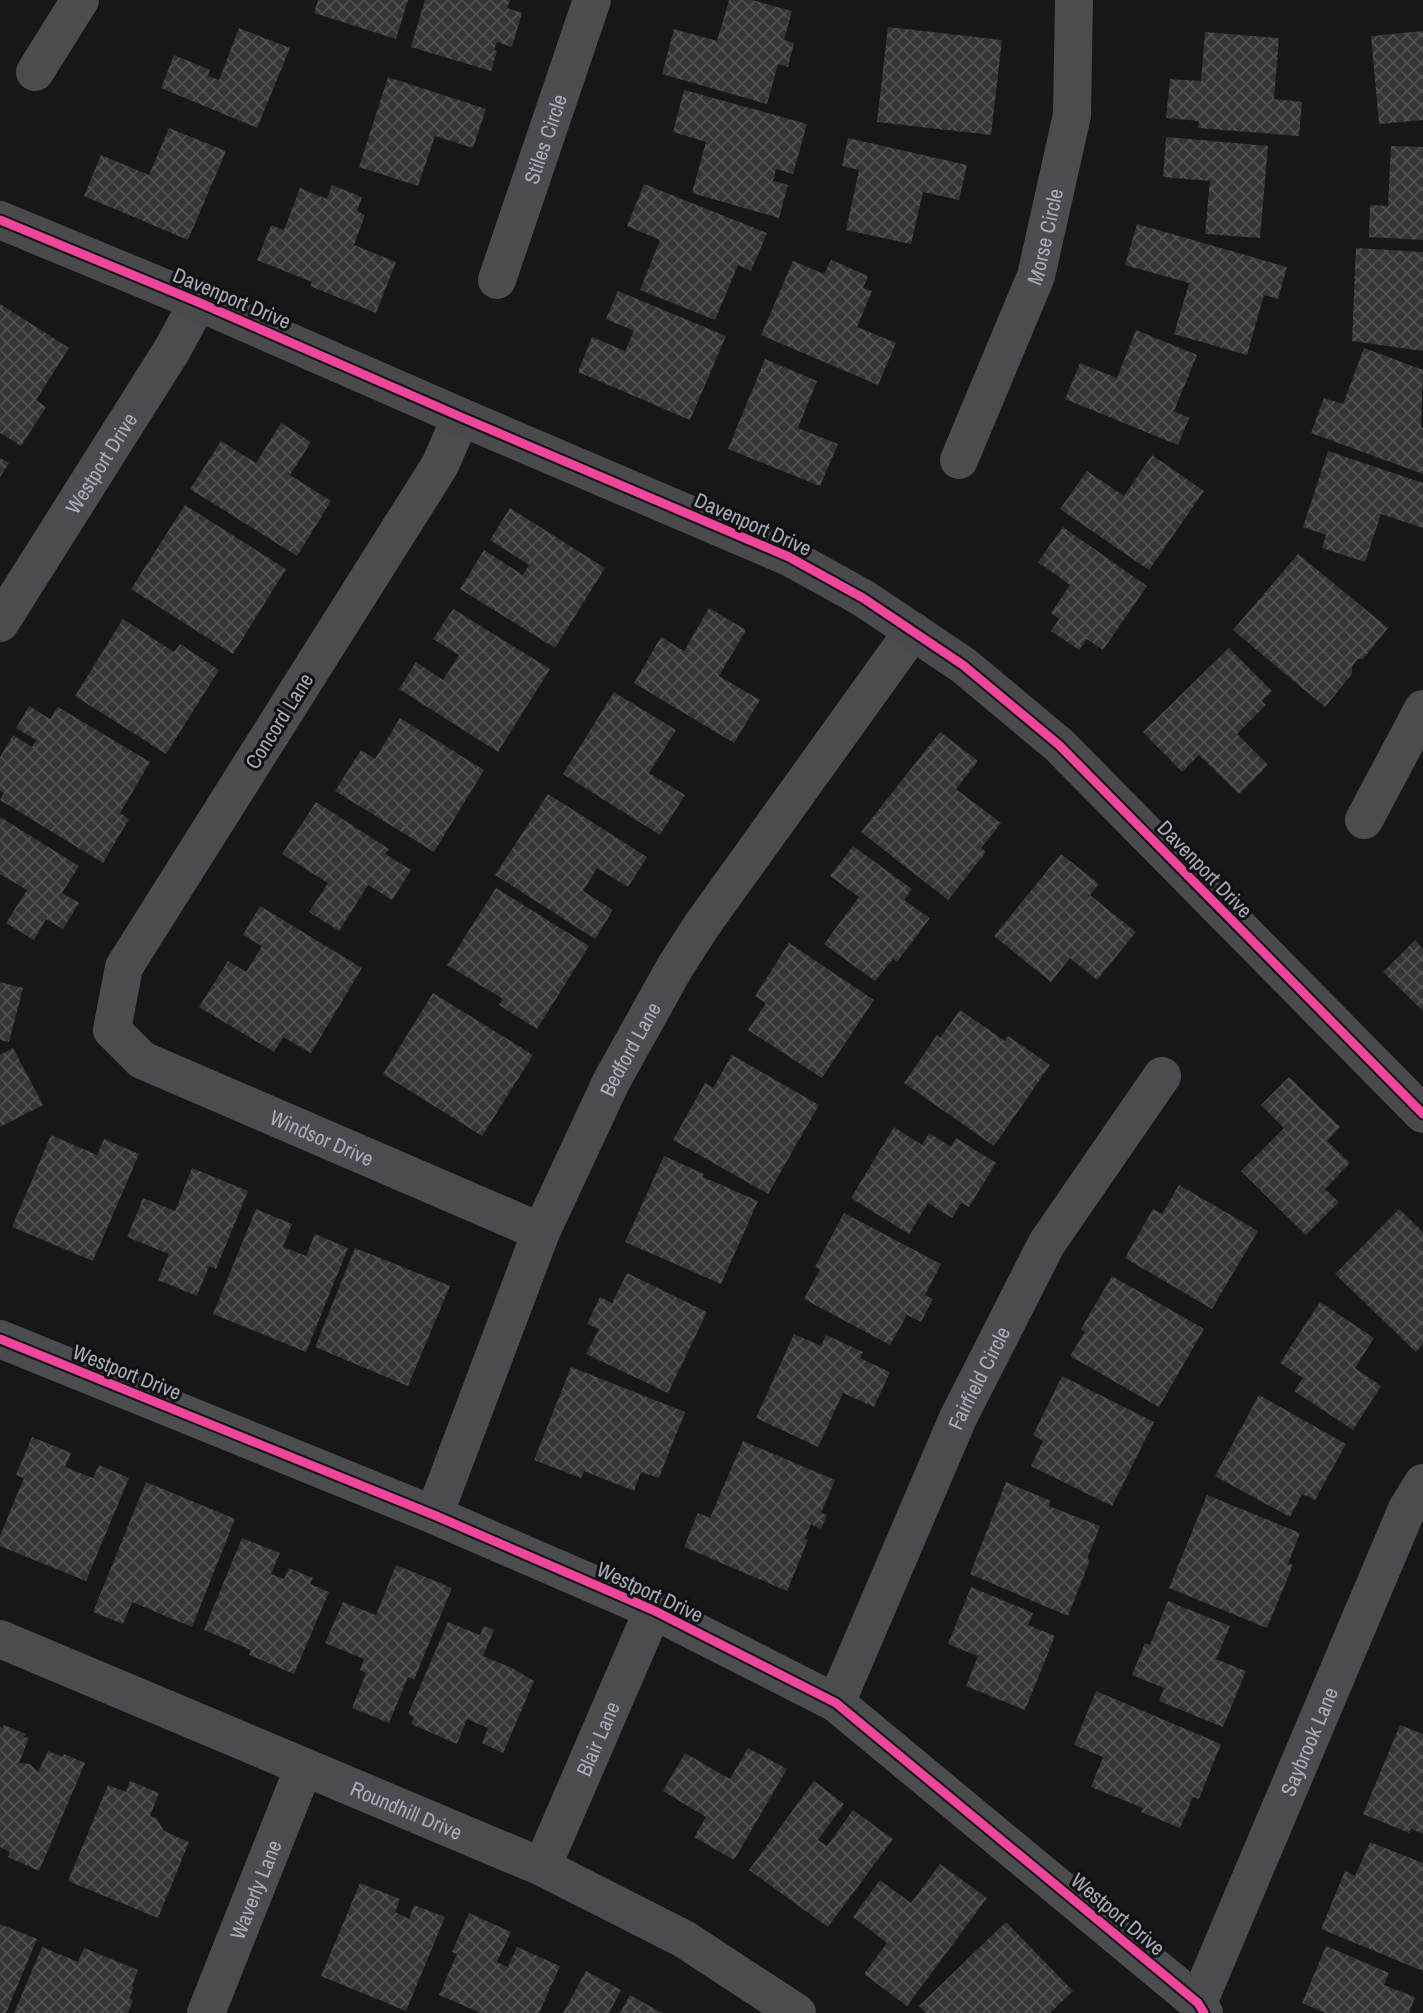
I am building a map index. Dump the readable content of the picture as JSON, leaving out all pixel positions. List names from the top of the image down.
{
  "streets": {
    "street": [
      "Stiles Circle",
      "Morse Circle",
      "Davenport Drive",
      "Westport Drive",
      "Concord Lane",
      "Bedford Lane",
      "Windsor Drive",
      "Fairfield Circle",
      "Blair Lane",
      "Saybrook Lane",
      "Roundhill Drive",
      "Waverly Lane"
    ]
  },
  "crossings": [
    ["Davenport Drive", "Westport Drive"],
    ["Davenport Drive", "Concord Lane"],
    ["Davenport Drive", "Bedford Lane"],
    ["Westport Drive", "Bedford Lane"],
    ["Westport Drive", "Fairfield Circle"],
    ["Westport Drive", "Blair Lane"],
    ["Westport Drive", "Saybrook Lane"],
    ["Concord Lane", "Windsor Drive"],
    ["Bedford Lane", "Windsor Drive"],
    ["Blair Lane", "Roundhill Drive"],
    ["Roundhill Drive", "Waverly Lane"]
  ]
}
